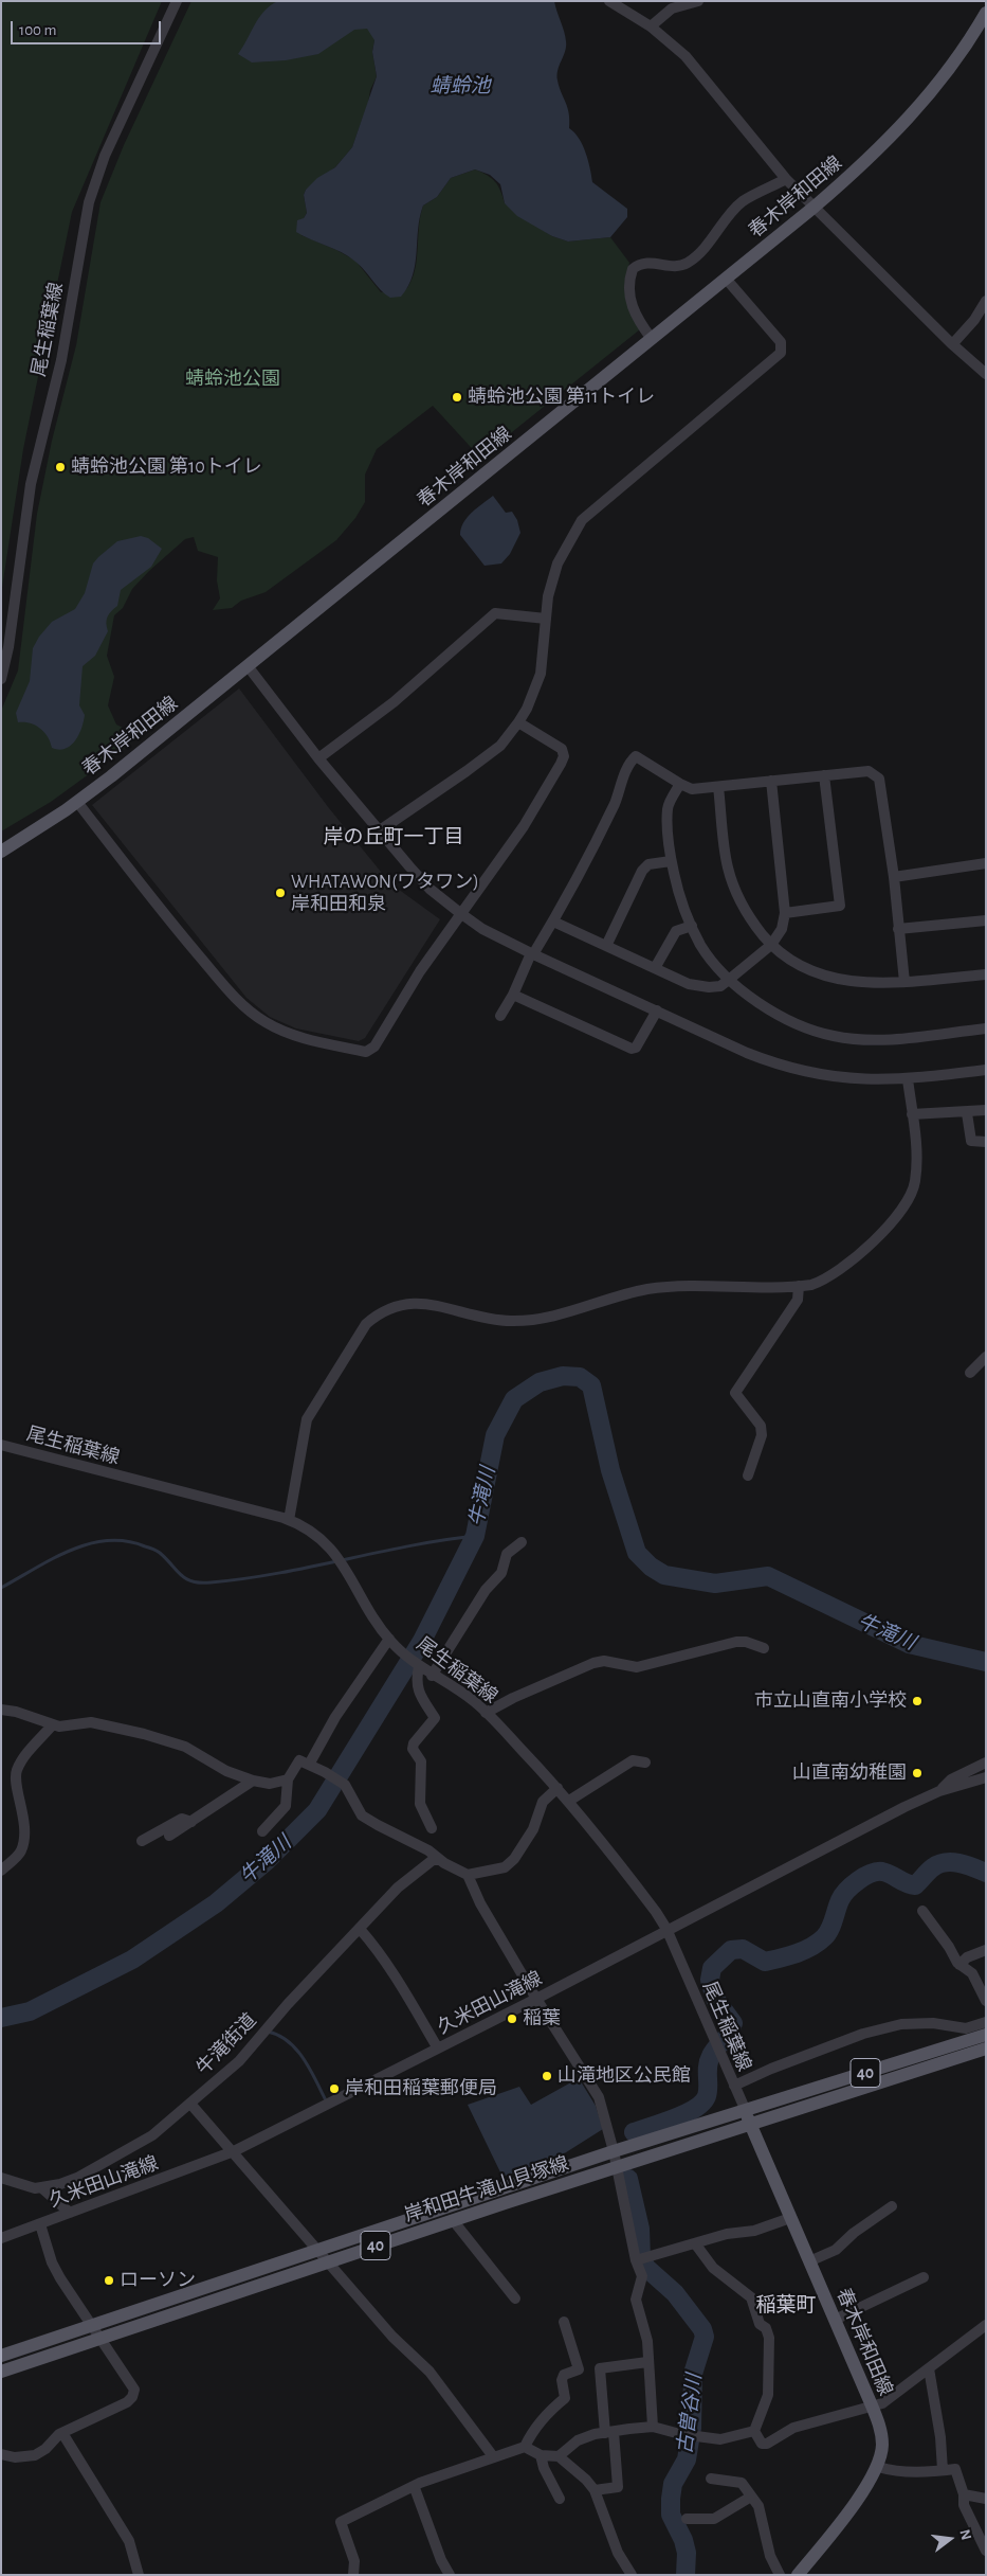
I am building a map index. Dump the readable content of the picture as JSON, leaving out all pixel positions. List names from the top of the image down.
{
  "streets": {
    "main road": ["春木岸和田線", "40", "岸和田牛滝山貝塚線"],
    "street": ["尾生稲葉線", "久米田山滝線", "牛滝街道"]
  },
  "crossings": [
    ["春木岸和田線", "尾生稲葉線"],
    ["春木岸和田線", "岸和田牛滝山貝塚線"],
    ["尾生稲葉線", "久米田山滝線"],
    ["尾生稲葉線", "岸和田牛滝山貝塚線"]
  ],
  "districts": ["岸の丘町一丁目", "稲葉町"],
  "water": ["蜻蛉池", "牛滝川", "古曽谷川"],
  "parks": ["蜻蛉池公園"],
  "places": [
    "蜻蛉池公園 第11トイレ",
    "蜻蛉池公園 第10トイレ",
    "WHATAWON(ワタワン) 岸和田和泉",
    "市立山直南小学校",
    "山直南幼稚園",
    "稲葉",
    "山滝地区公民館",
    "岸和田稲葉郵便局",
    "ローソン"
  ],
  "scale_bar": "100 m",
  "north": "right"
}
